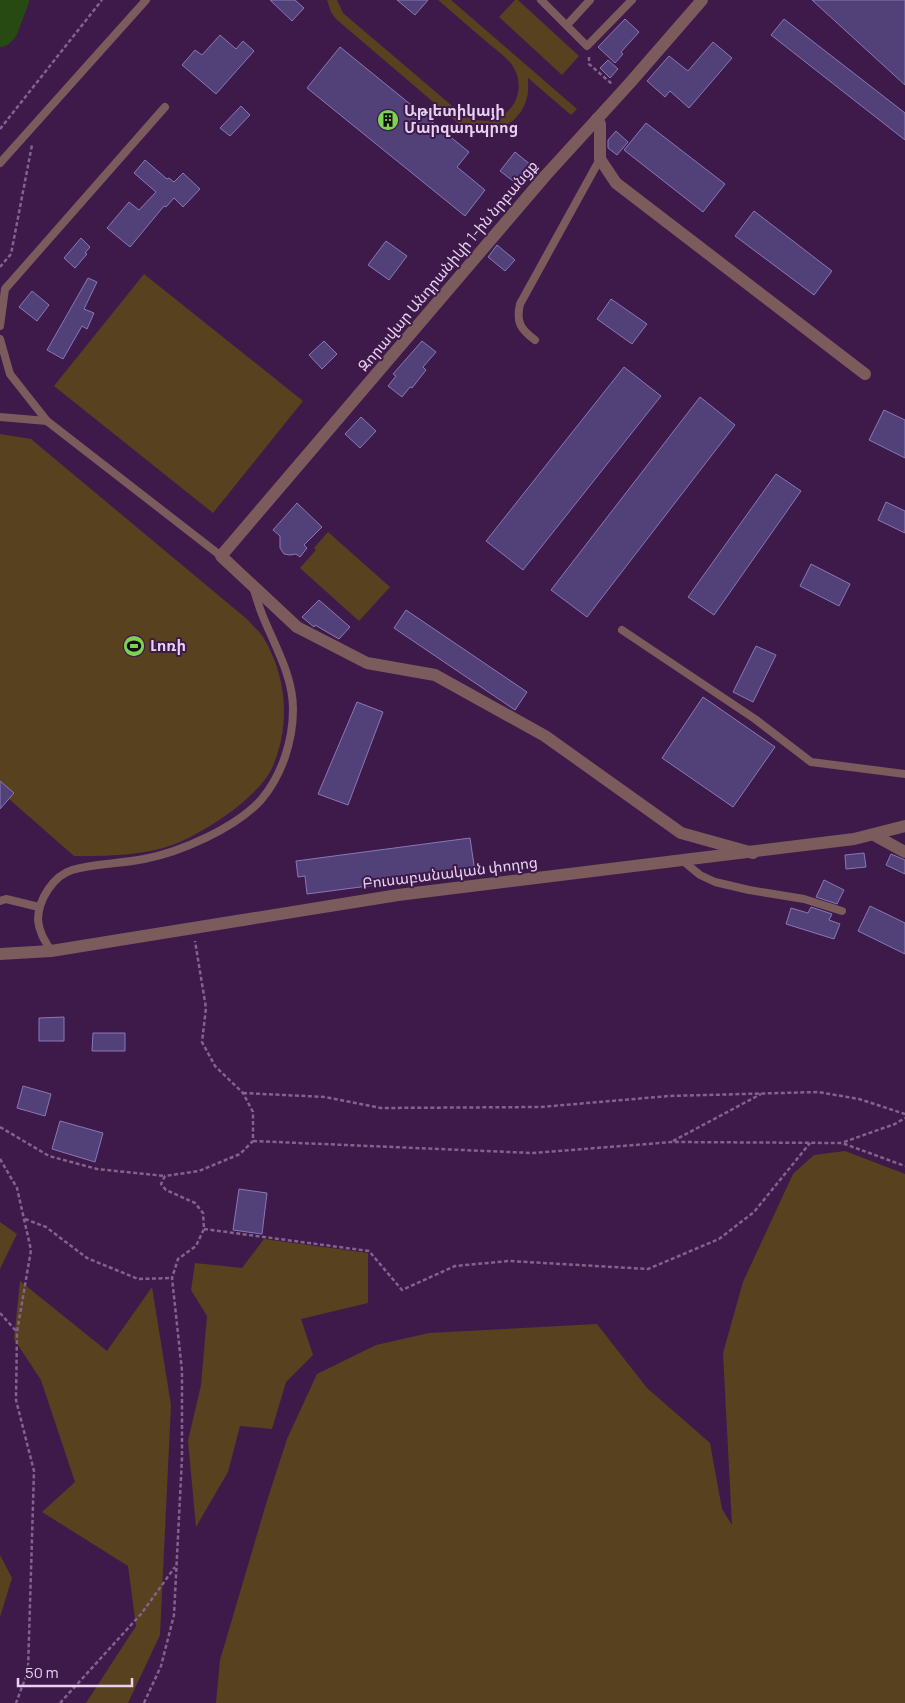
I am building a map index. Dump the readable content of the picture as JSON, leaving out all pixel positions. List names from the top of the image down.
{
  "streets": {
    "street": ["Զորավար Անդրանիկի 1-ին նրբանցք", "Բուսաբանական փողոց"]
  },
  "places": {
    "building": ["Աթլետիկայի Մարզադպրոց"],
    "sports": ["Լոռի"]
  },
  "scale_bar": "50 m"
}
